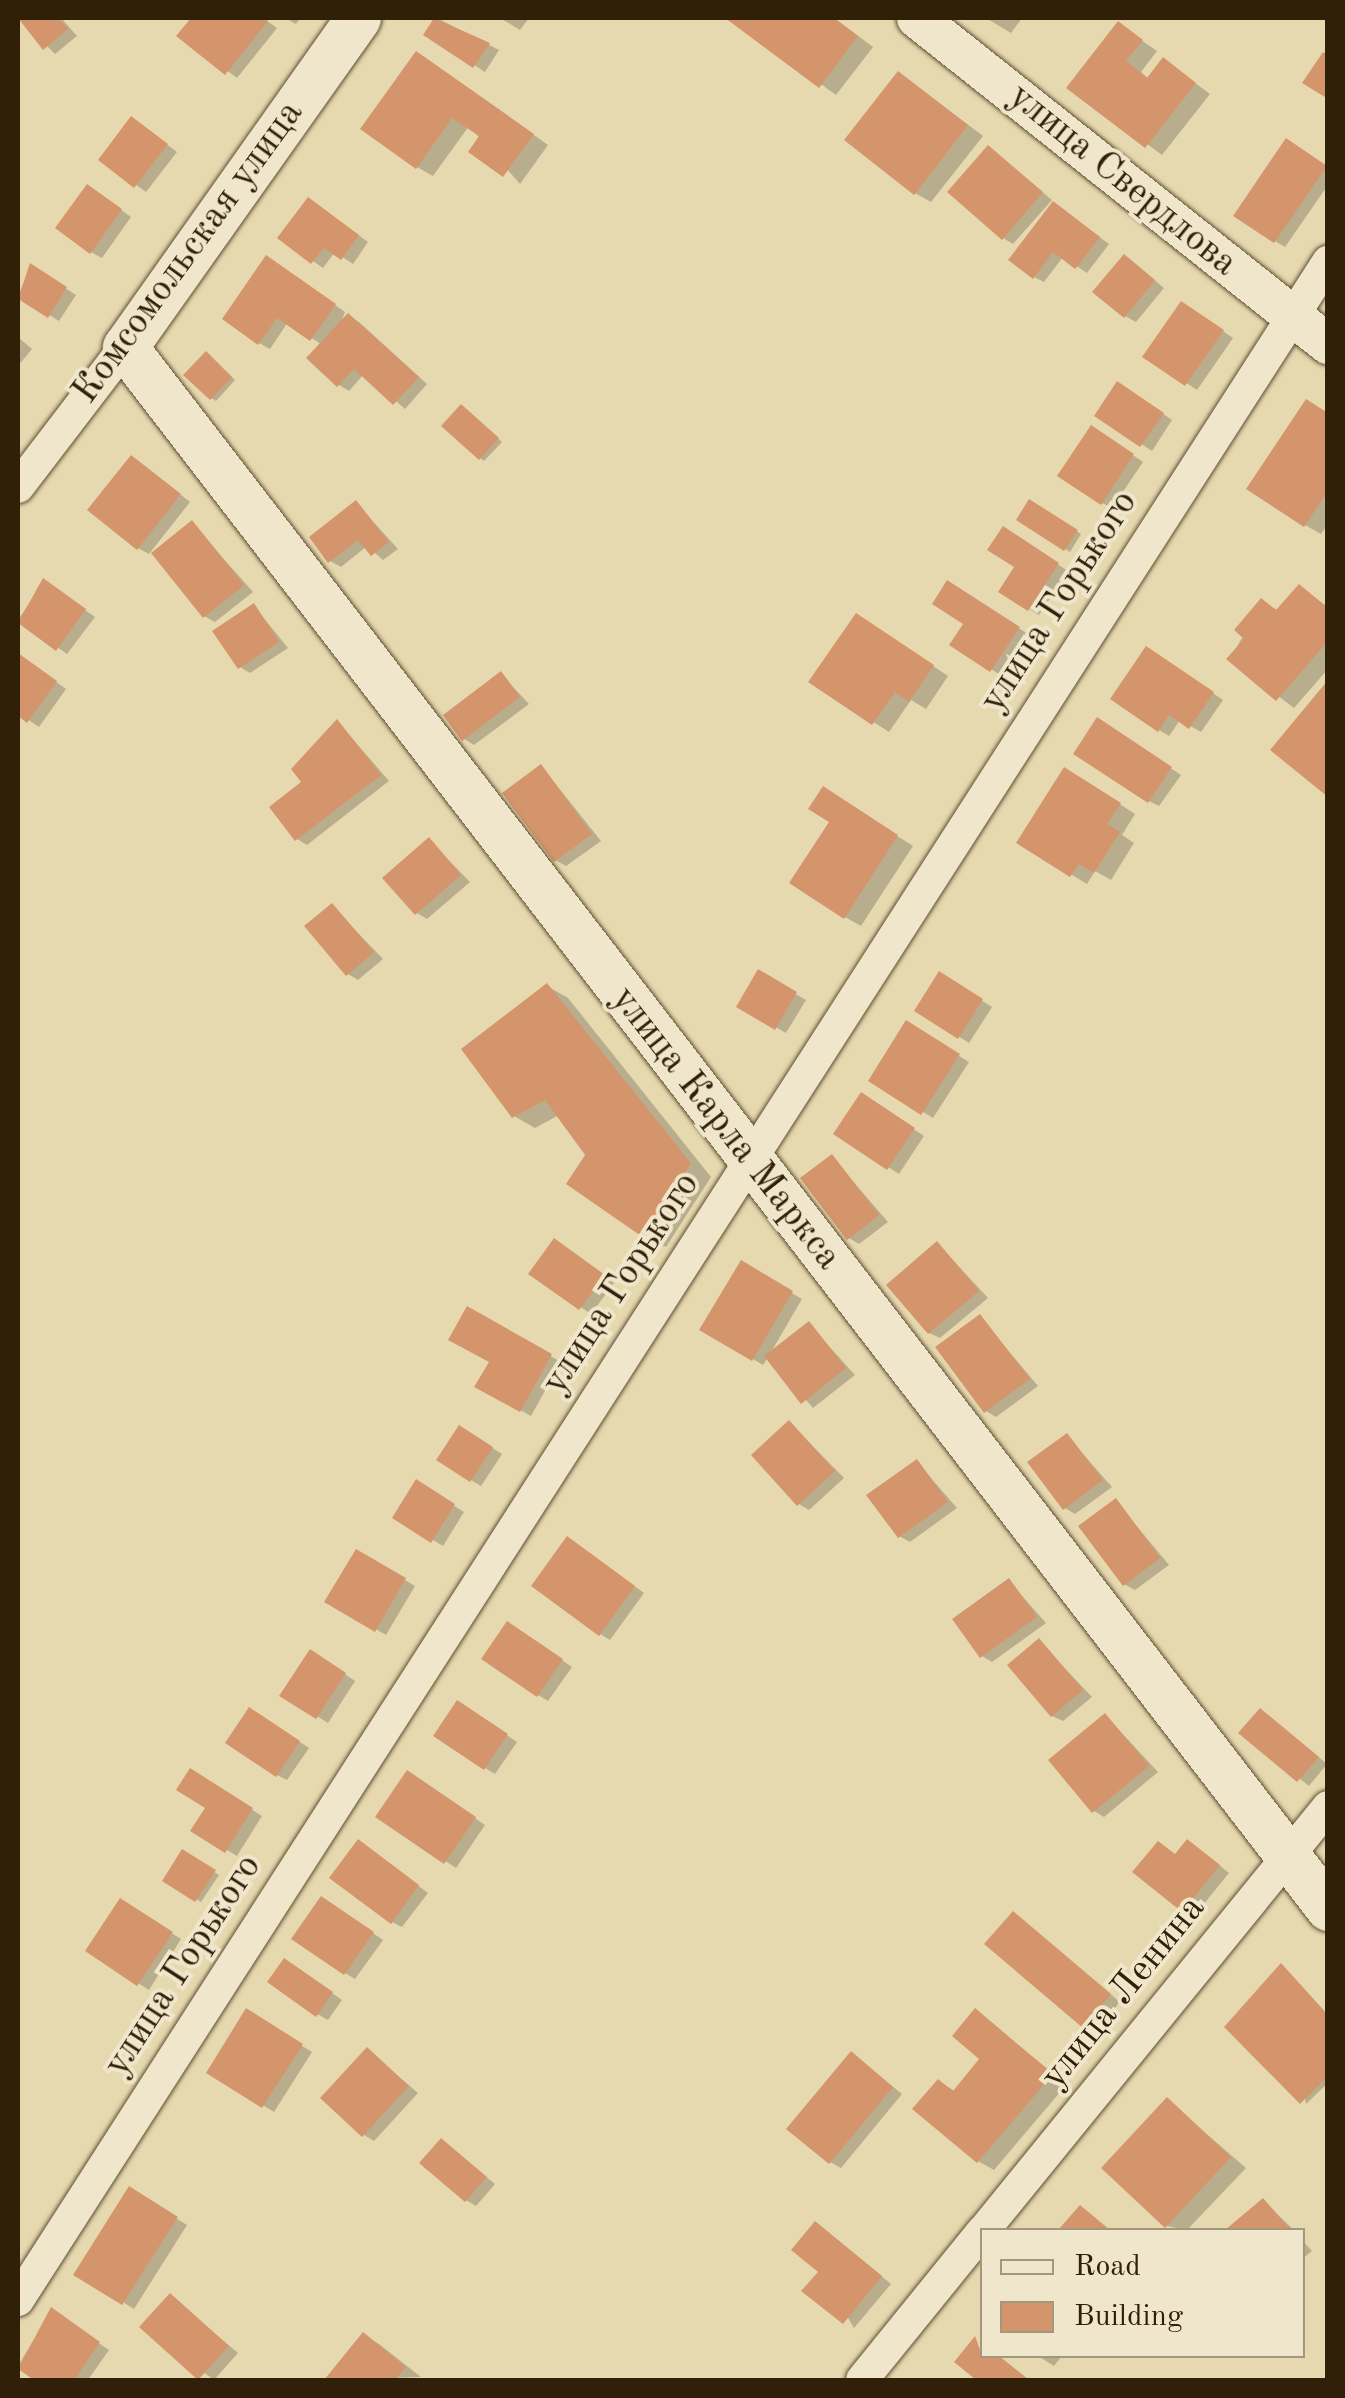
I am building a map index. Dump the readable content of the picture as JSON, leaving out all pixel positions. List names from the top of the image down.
{
  "streets": {
    "main road": ["Комсомольская улица", "улица Карла Маркса"],
    "street": ["улица Свердлова", "улица Горького", "улица Ленина"]
  },
  "crossings": [
    ["улица Свердлова", "улица Горького"],
    ["Комсомольская улица", "улица Карла Маркса"],
    ["улица Горького", "улица Карла Маркса"],
    ["улица Карла Маркса", "улица Ленина"]
  ],
  "legend": ["Road", "Building"]
}
